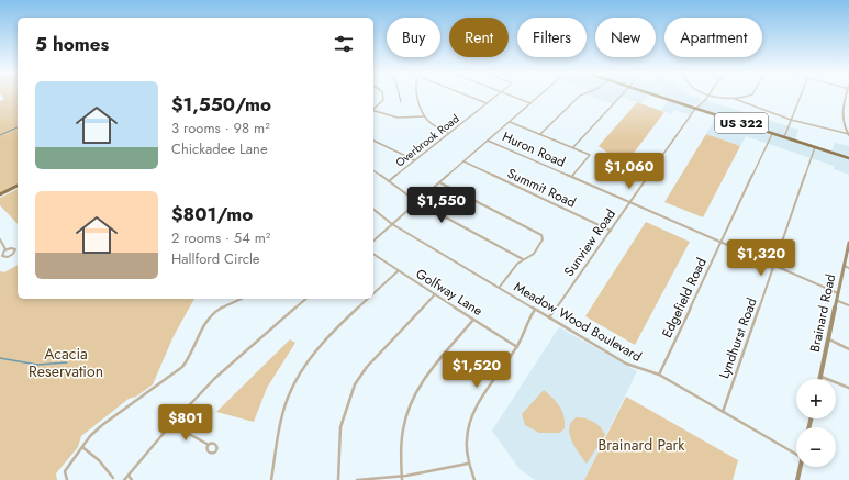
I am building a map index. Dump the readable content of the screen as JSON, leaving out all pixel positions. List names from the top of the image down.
{
  "streets": {
    "main road": ["US 322", "Brainard Road"],
    "street": [
      "Overbrook Road",
      "Huron Road",
      "Summit Road",
      "Sunview Road",
      "Golfway Lane",
      "Edgefield Road",
      "Meadow Wood Boulevard",
      "Lyndhurst Road"
    ]
  },
  "crossings": [
    ["US 322", "Sunview Road"],
    ["US 322", "Edgefield Road"],
    ["US 322", "Lyndhurst Road"],
    ["Huron Road", "Sunview Road"],
    ["Huron Road", "Edgefield Road"],
    ["Huron Road", "Brainard Road"],
    ["Huron Road", "Lyndhurst Road"],
    ["Summit Road", "Sunview Road"],
    ["Sunview Road", "Meadow Wood Boulevard"],
    ["Edgefield Road", "Meadow Wood Boulevard"],
    ["Meadow Wood Boulevard", "Lyndhurst Road"]
  ],
  "parks": ["Acacia Reservation", "Brainard Park"],
  "page": {
    "chip": [
      "Buy",
      "Rent",
      "Filters",
      "New",
      "Apartment"
    ],
    "heading": "5 homes",
    "list": [
      {
        "name": "$1,550/mo",
        "note": "3 rooms · 98 m² · Chickadee Lane"
      },
      {
        "name": "$801/mo",
        "note": "2 rooms · 54 m² · Hallford Circle"
      }
    ],
    "price": [
      "$1,060",
      "$1,550",
      "$1,320",
      "$1,520",
      "$801"
    ],
    "map_buttons": ["+", "−"]
  }
}
